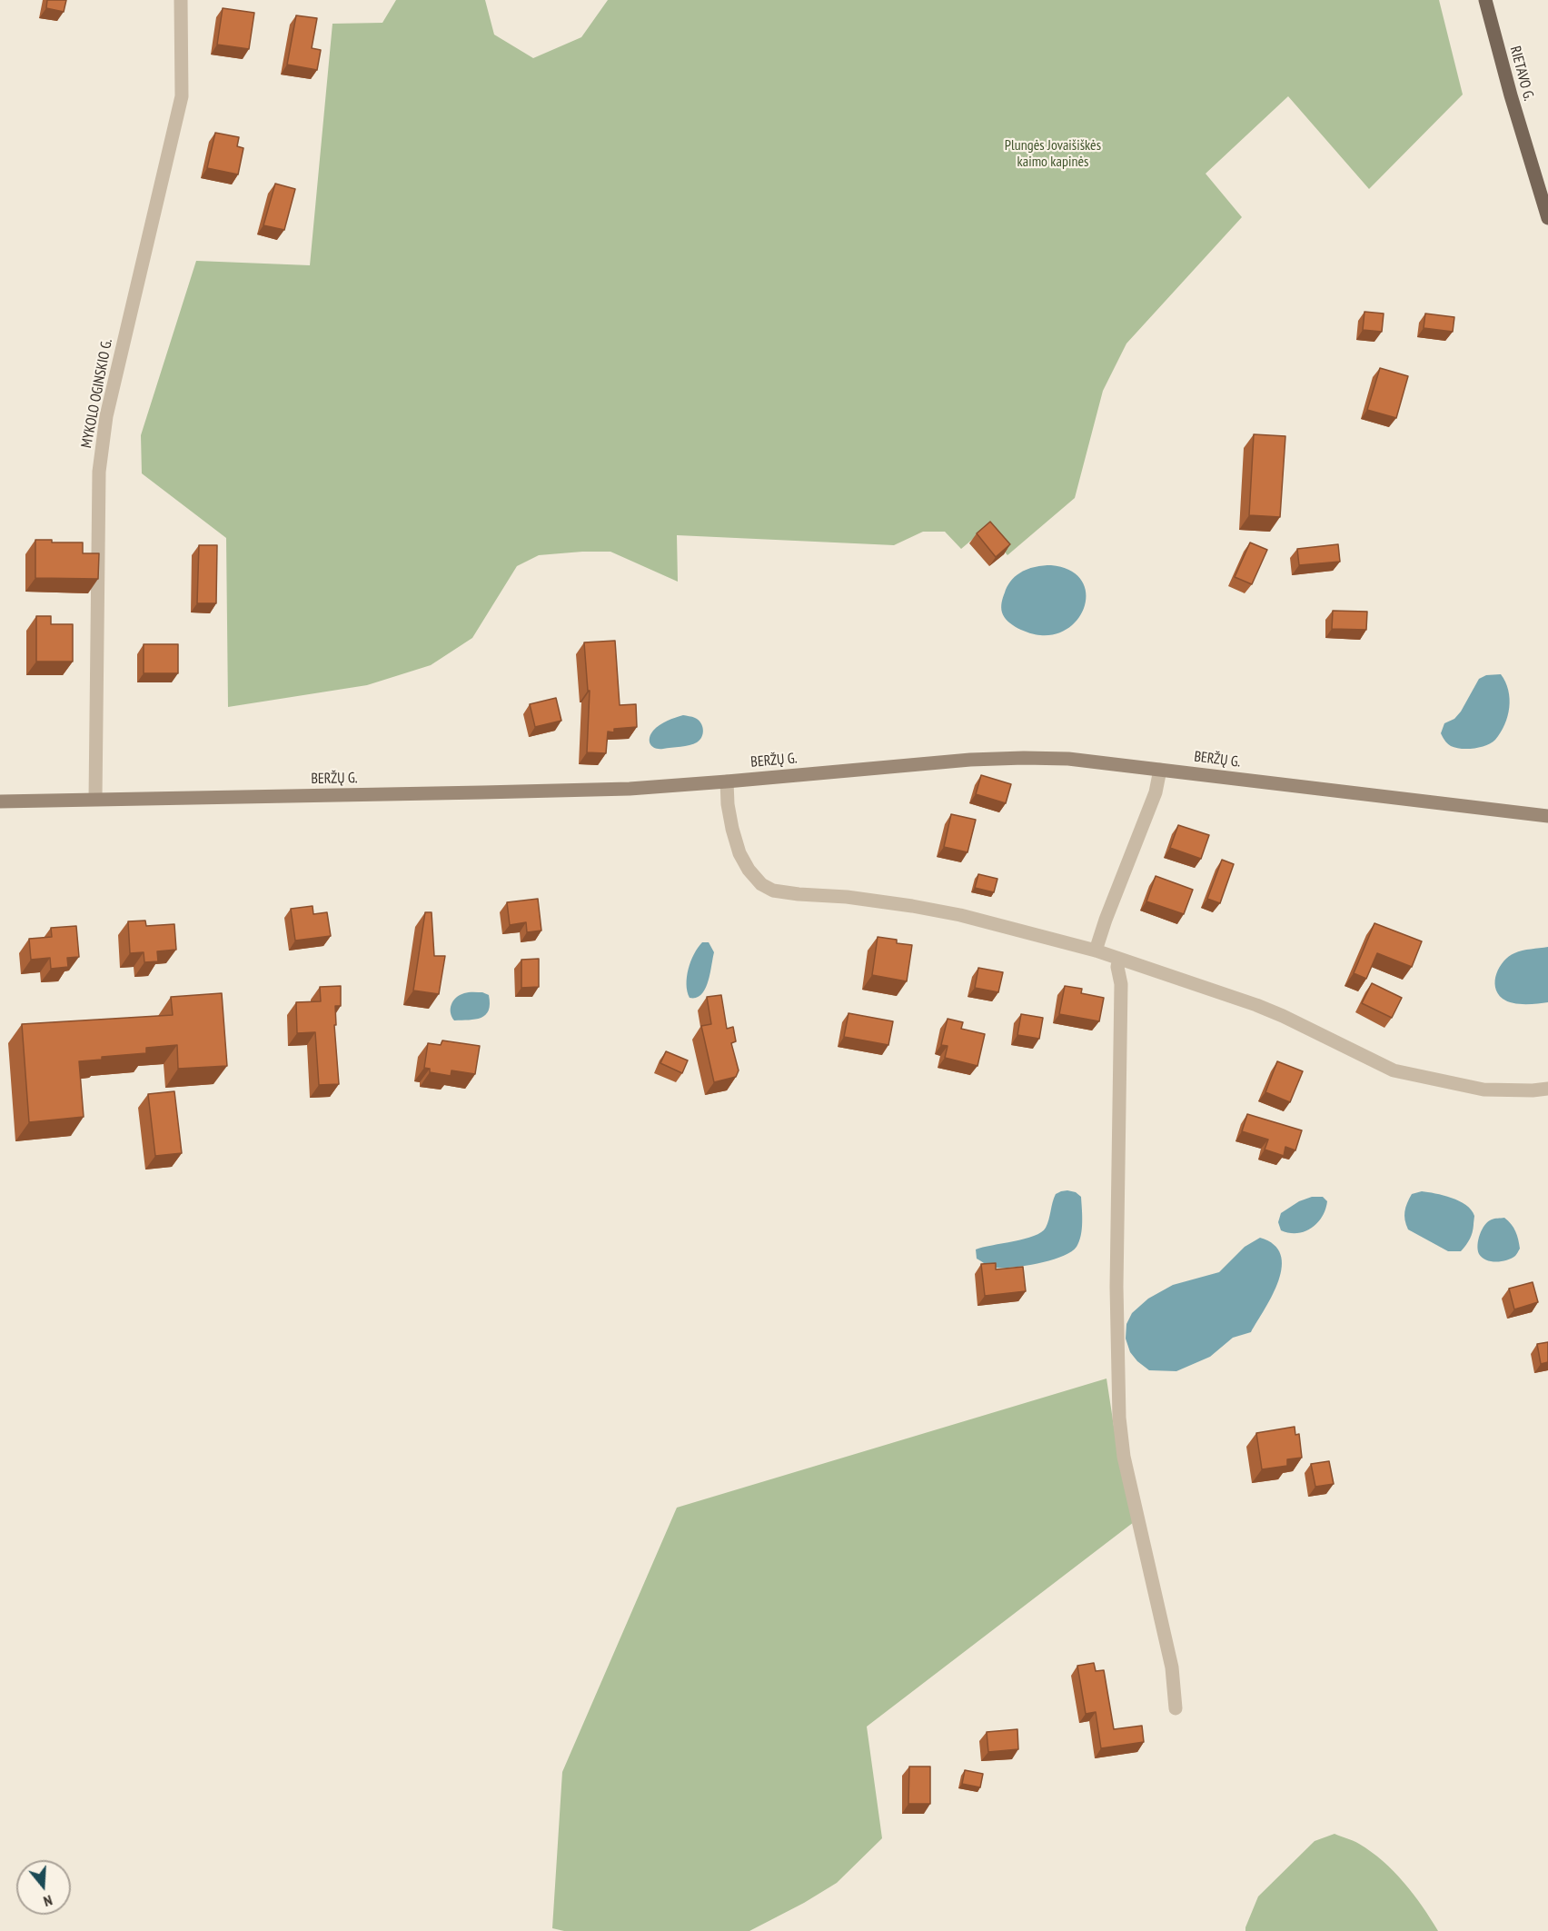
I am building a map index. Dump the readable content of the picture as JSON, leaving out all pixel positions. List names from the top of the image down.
{
  "streets": {
    "main road": ["RIETAVO G.", "BERŽŲ G."],
    "street": ["MYKOLO OGINSKIO G."]
  },
  "crossings": [
    ["MYKOLO OGINSKIO G.", "BERŽŲ G."]
  ],
  "parks": ["Plungės Jovaišiškės kaimo kapinės"],
  "north": "bottom"
}
